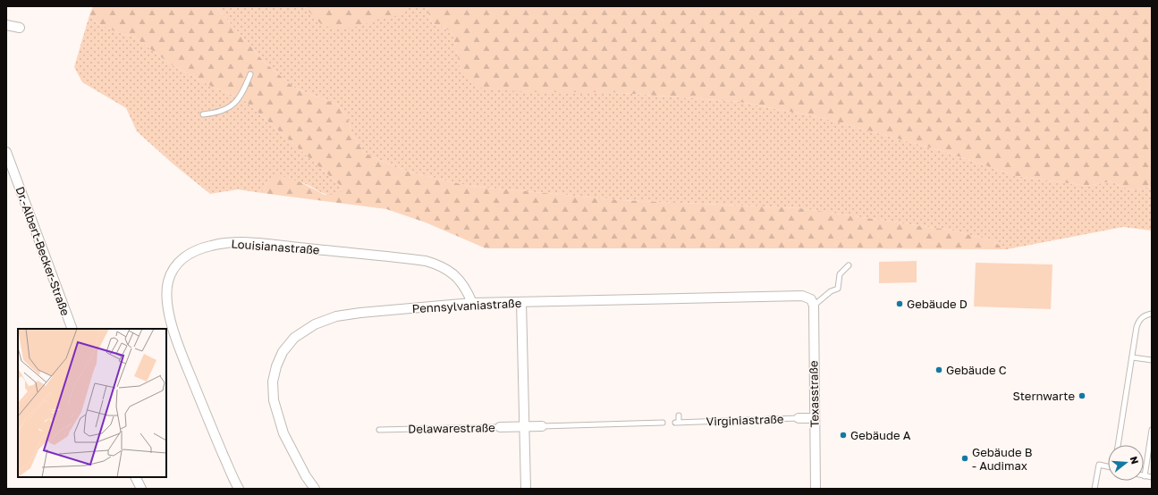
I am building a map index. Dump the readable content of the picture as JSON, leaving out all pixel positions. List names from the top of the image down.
{
  "streets": {
    "street": [
      "Louisianastraße",
      "Dr.-Albert-Becker-Straße",
      "Pennsylvaniastraße",
      "Texasstraße",
      "Virginiastraße",
      "Delawarestraße"
    ]
  },
  "crossings": [
    ["Louisianastraße", "Pennsylvaniastraße"],
    ["Pennsylvaniastraße", "Texasstraße"],
    ["Texasstraße", "Virginiastraße"]
  ],
  "places": [
    "Gebäude D",
    "Gebäude C",
    "Sternwarte",
    "Gebäude A",
    "Gebäude B - Audimax"
  ],
  "north": "right"
}
